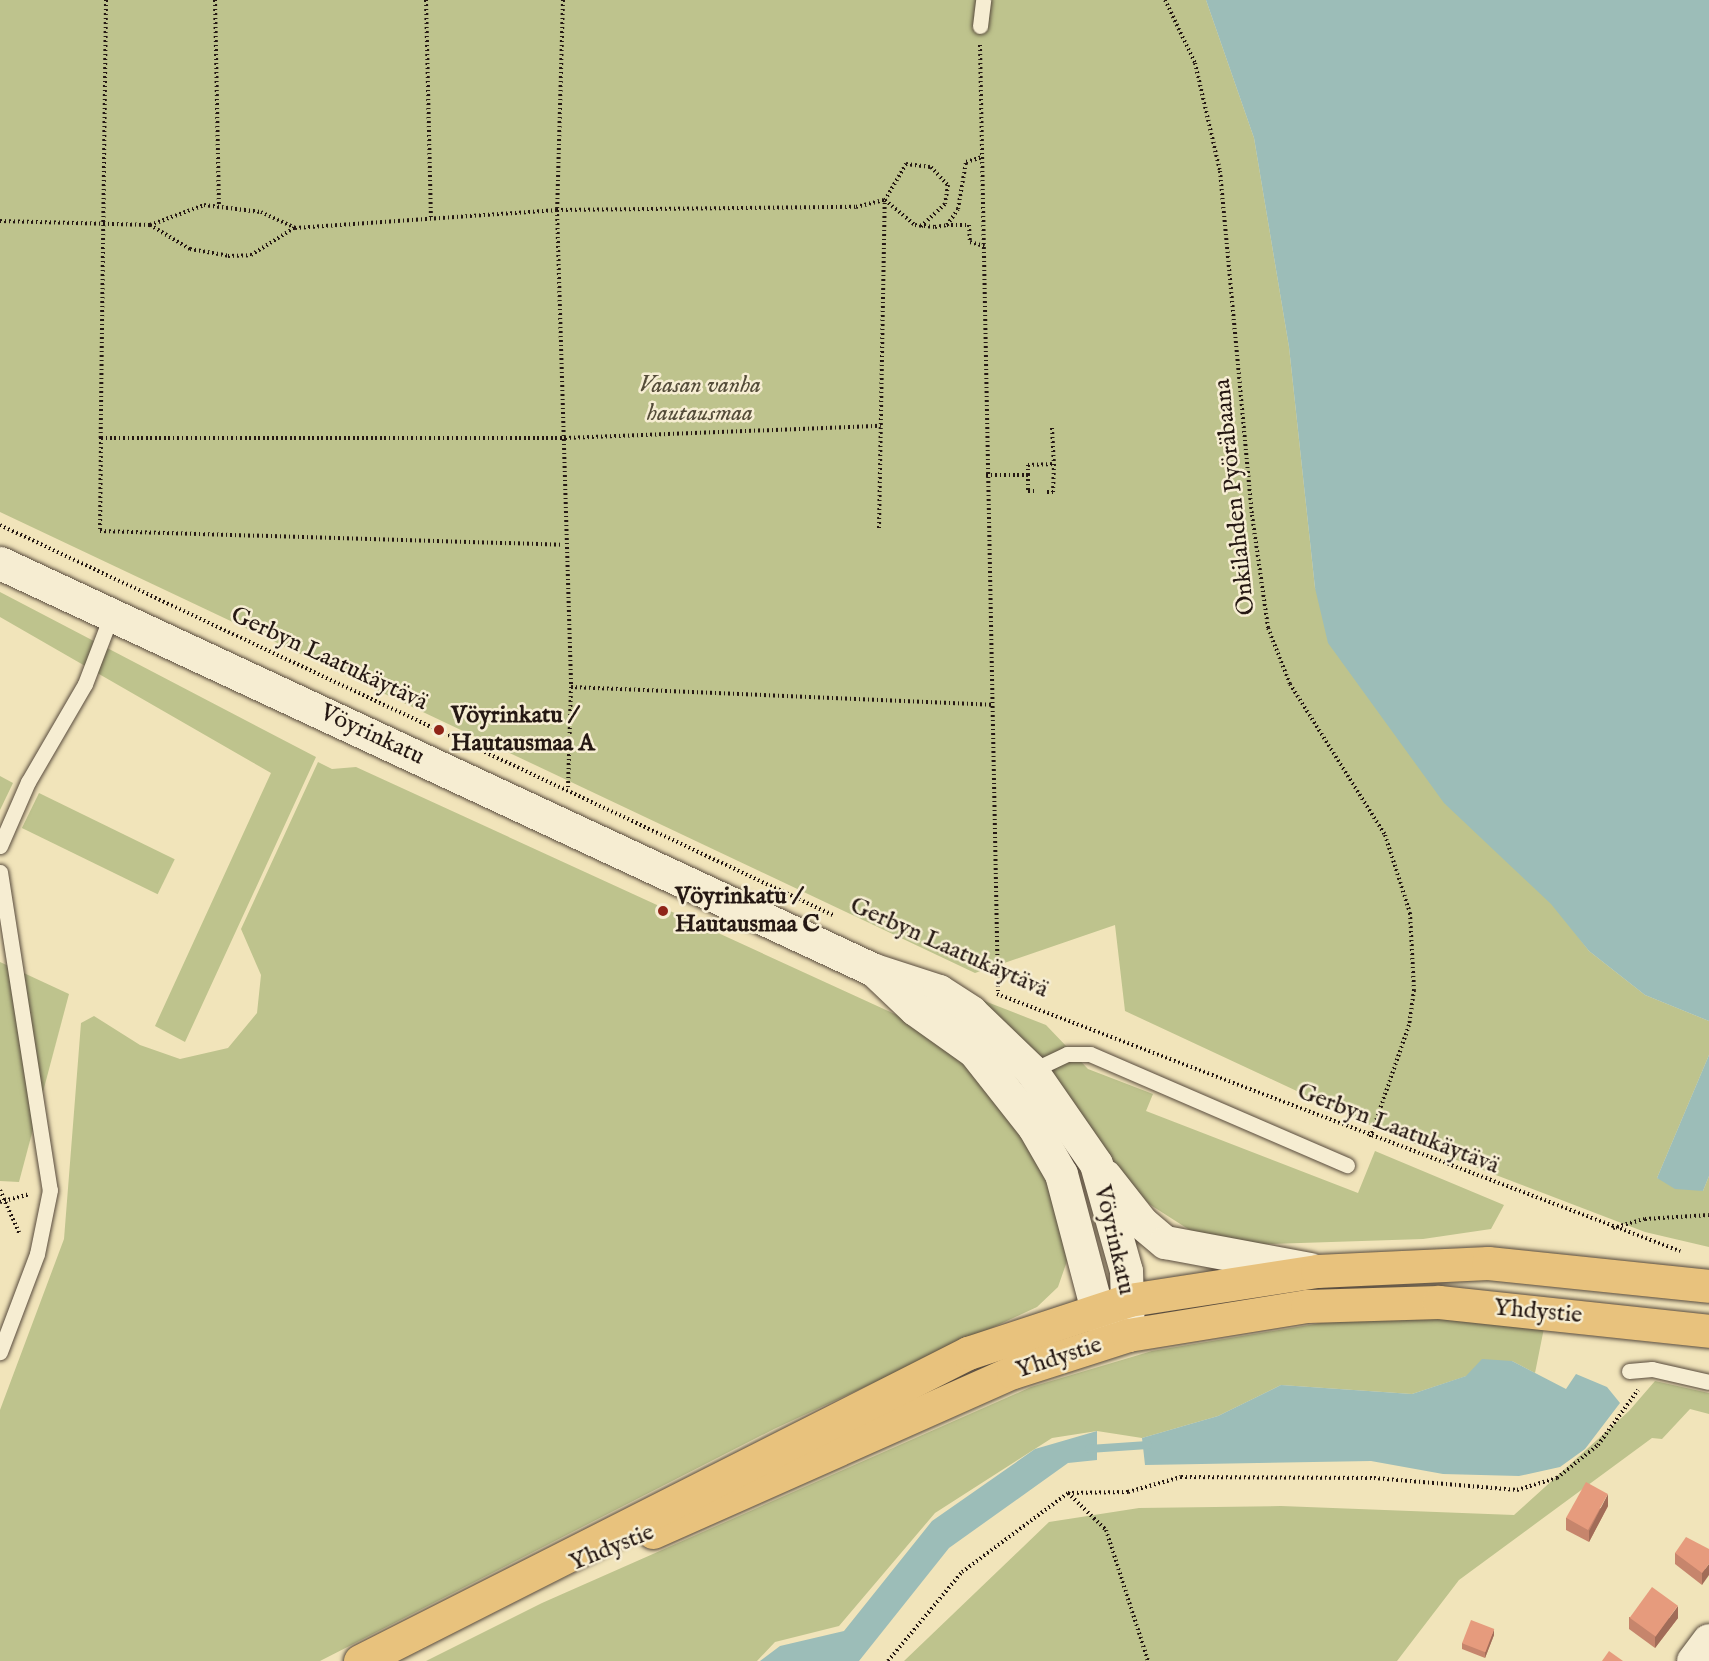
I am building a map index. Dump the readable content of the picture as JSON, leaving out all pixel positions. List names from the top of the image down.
{
  "streets": {
    "main road": ["Vöyrinkatu", "Yhdystie"],
    "path": ["Onkilahden Pyöräbaana", "Gerbyn Laatukäytävä"]
  },
  "crossings": [
    ["Onkilahden Pyöräbaana", "Gerbyn Laatukäytävä"],
    ["Vöyrinkatu", "Yhdystie"]
  ],
  "parks": ["Vaasan vanha hautausmaa"],
  "places": ["Vöyrinkatu / Hautausmaa A", "Vöyrinkatu / Hautausmaa C"]
}
